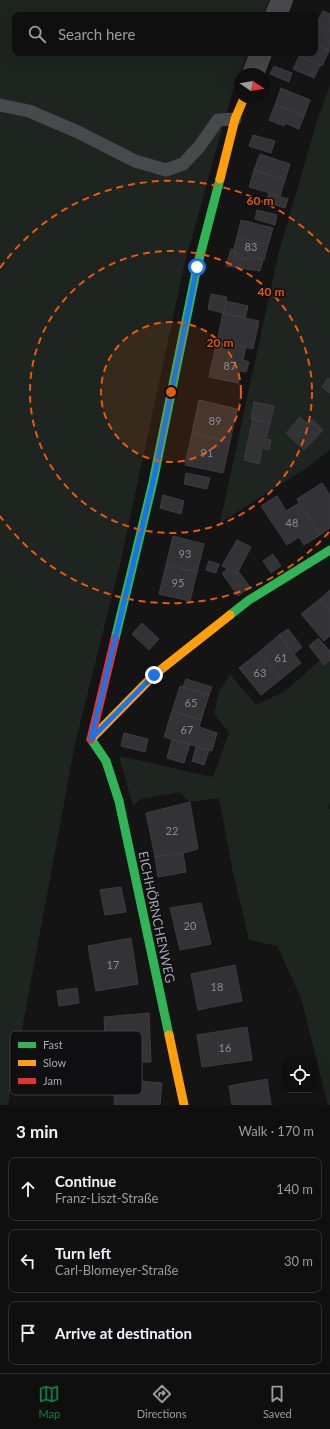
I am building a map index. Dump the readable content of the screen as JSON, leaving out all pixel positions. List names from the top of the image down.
{
  "streets": {
    "street": ["EICHHÖRNCHENWEG"]
  },
  "house_numbers": [
    "83",
    "87",
    "89",
    "91",
    "48",
    "93",
    "95",
    "61",
    "63",
    "65",
    "67",
    "22",
    "20",
    "17",
    "18",
    "16"
  ],
  "legend": ["Fast", "Slow", "Jam"],
  "north": "right",
  "page": {
    "search": "Search here",
    "heading": ["3 min", "Walk · 170 m"],
    "list": [
      ["Continue", "Franz-Liszt-Straße", "140 m"],
      ["Turn left", "Carl-Blomeyer-Straße", "30 m"],
      "Arrive at destination"
    ],
    "nav": ["Map", "Directions", "Saved"]
  },
  "rings": ["60 m", "40 m", "20 m"]
}
